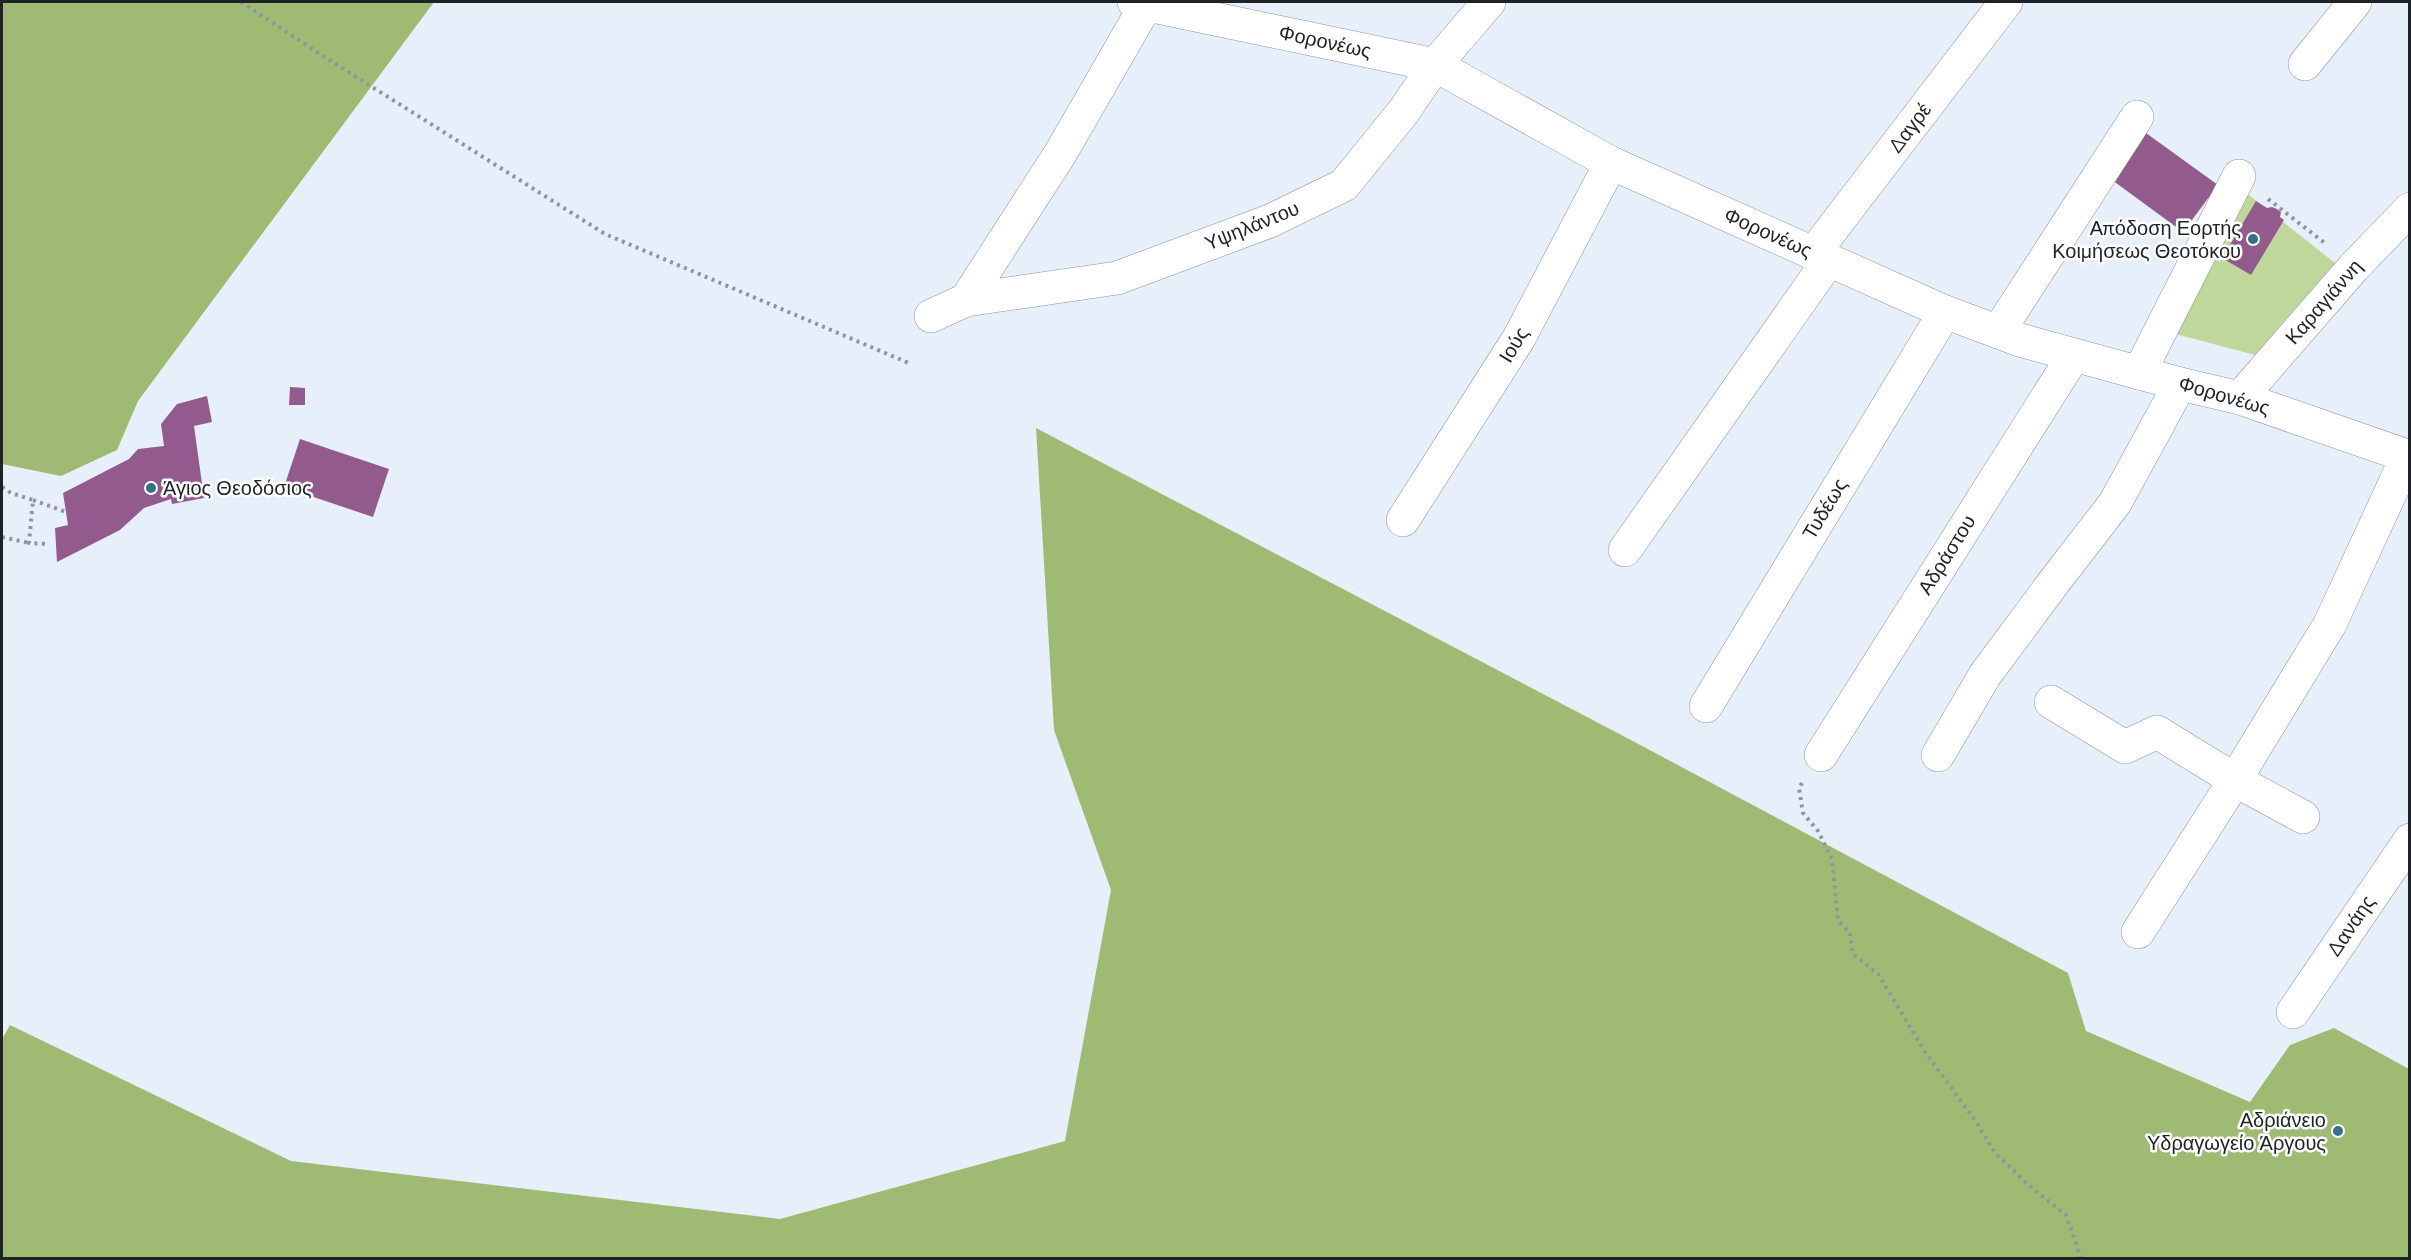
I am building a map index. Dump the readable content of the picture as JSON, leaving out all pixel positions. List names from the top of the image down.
{
  "streets": {
    "street": [
      "Φορονέως",
      "Δαγρέ",
      "Υψηλάντου",
      "Καραγιάννη",
      "Ιούς",
      "Τυδέως",
      "Αδράστου",
      "Δανάης"
    ]
  },
  "crossings": [
    ["Φορονέως", "Δαγρέ"],
    ["Φορονέως", "Υψηλάντου"],
    ["Φορονέως", "Καραγιάννη"],
    ["Φορονέως", "Ιούς"],
    ["Φορονέως", "Τυδέως"],
    ["Φορονέως", "Αδράστου"]
  ],
  "places": ["Απόδοση Εορτής Κοιμήσεως Θεοτόκου", "Άγιος Θεοδόσιος", "Αδριάνειο Υδραγωγείο Άργους"]
}
